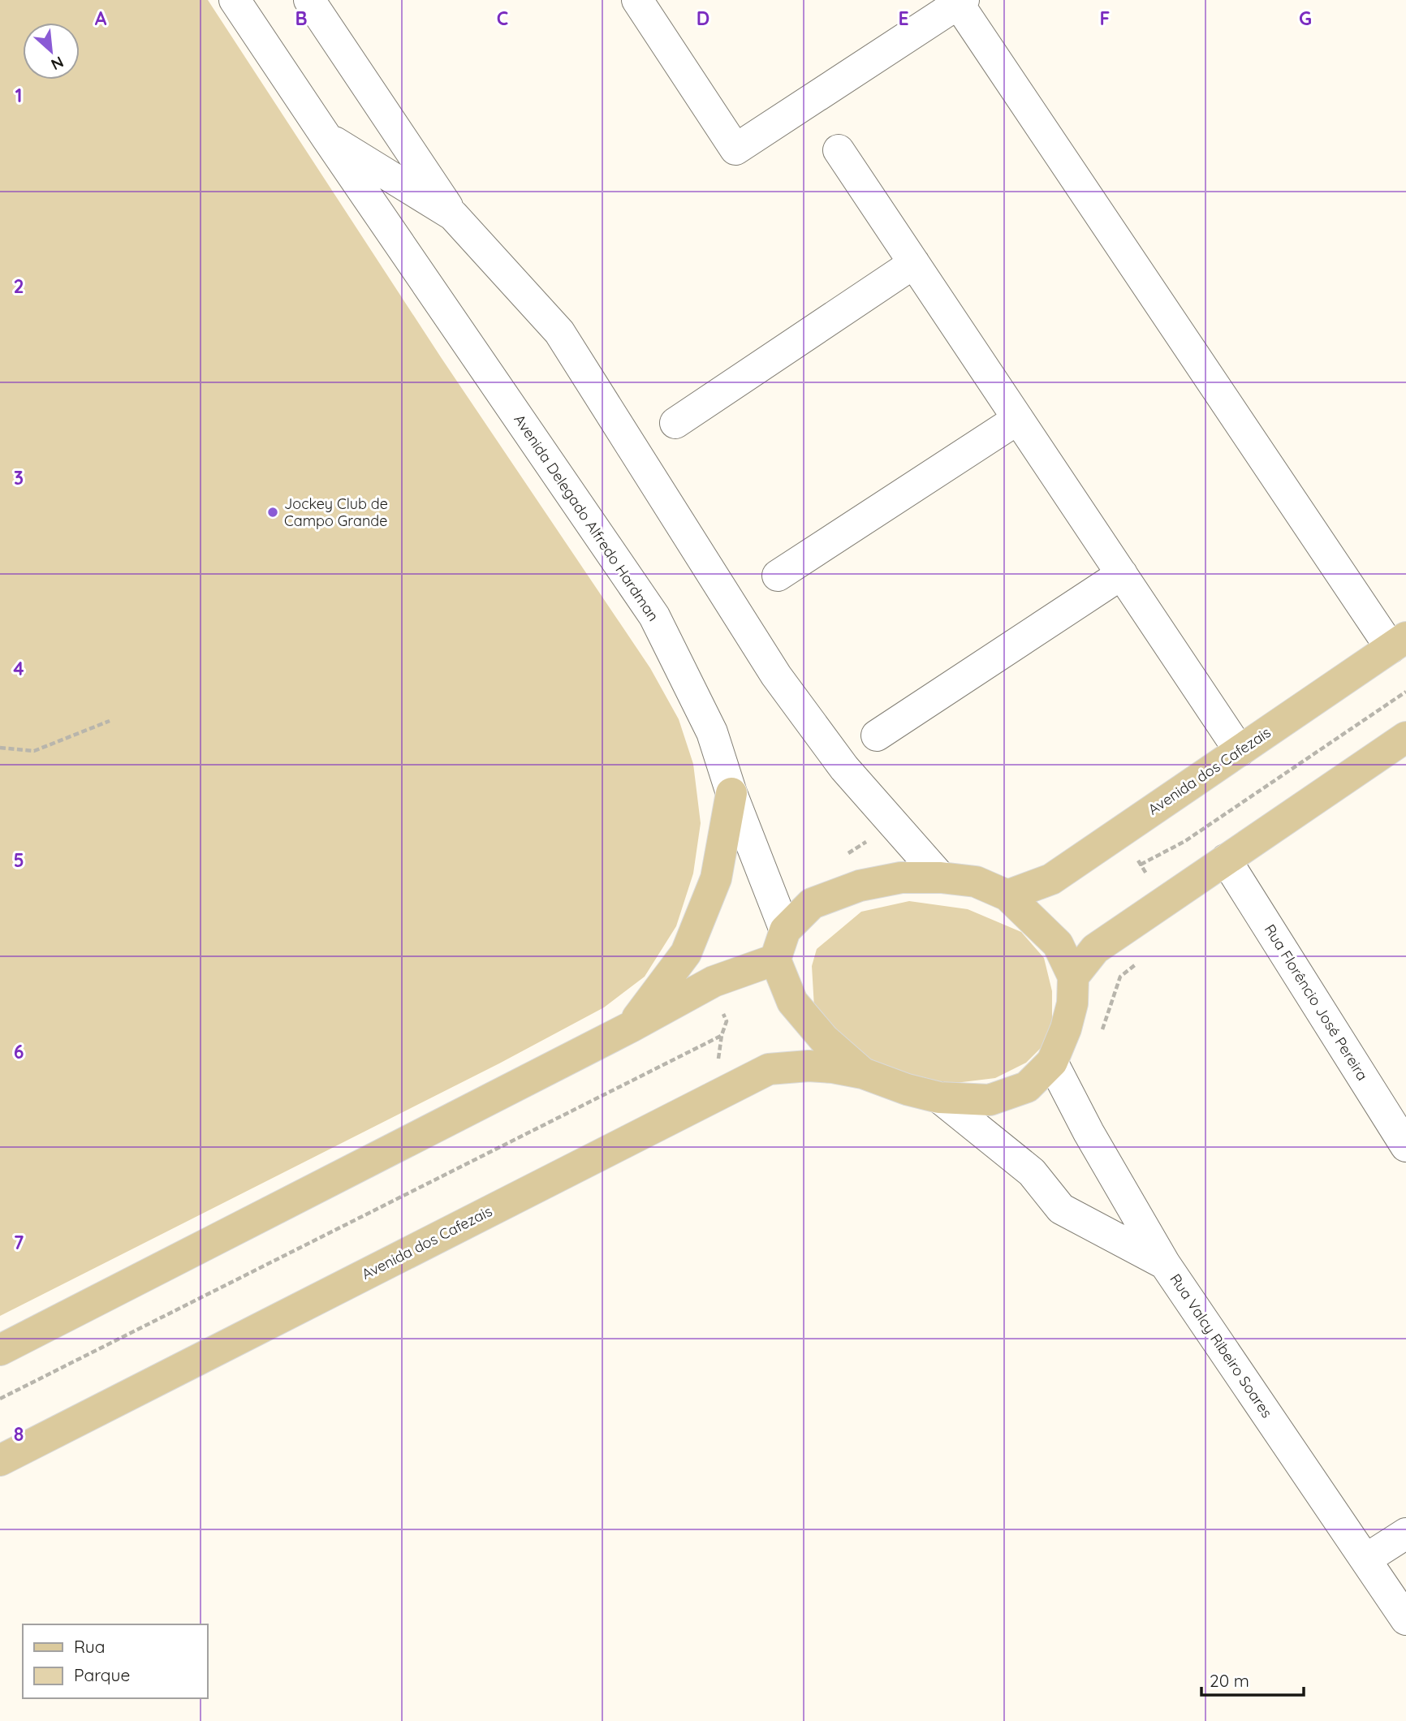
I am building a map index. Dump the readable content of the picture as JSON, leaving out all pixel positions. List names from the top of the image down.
{
  "streets": {
    "main road": ["Avenida dos Cafezais"],
    "street": ["Avenida Delegado Alfredo Hardman", "Rua Florêncio José Pereira", "Rua Valcy Ribeiro Soares"]
  },
  "places": ["Jockey Club de Campo Grande"],
  "legend": ["Rua", "Parque"],
  "scale_bar": "20 m",
  "north": "bottom right",
  "grid": {
    "columns": [
      "A",
      "B",
      "C",
      "D",
      "E",
      "F",
      "G"
    ],
    "rows": [
      "1",
      "2",
      "3",
      "4",
      "5",
      "6",
      "7",
      "8"
    ]
  }
}
